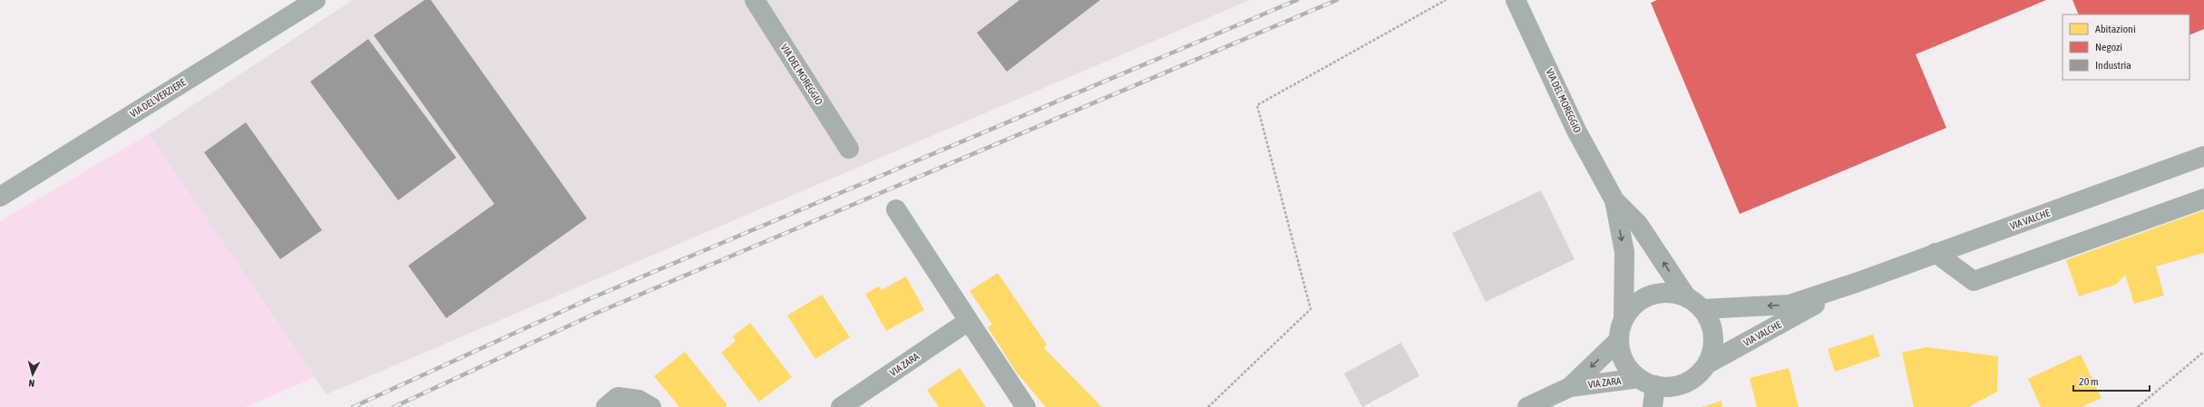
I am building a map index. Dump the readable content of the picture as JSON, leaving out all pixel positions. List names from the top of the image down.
{
  "streets": {
    "main road": ["VIA VALCHE", "VIA ZARA"],
    "street": ["VIA DEL MOREGGIO", "VIA DEL VERZIERE"]
  },
  "crossings": [
    ["VIA DEL MOREGGIO", "VIA VALCHE"],
    ["VIA DEL MOREGGIO", "VIA ZARA"],
    ["VIA VALCHE", "VIA ZARA"]
  ],
  "legend": ["Abitazioni", "Negozi", "Industria"],
  "scale_bar": "20 m",
  "north": "bottom"
}
